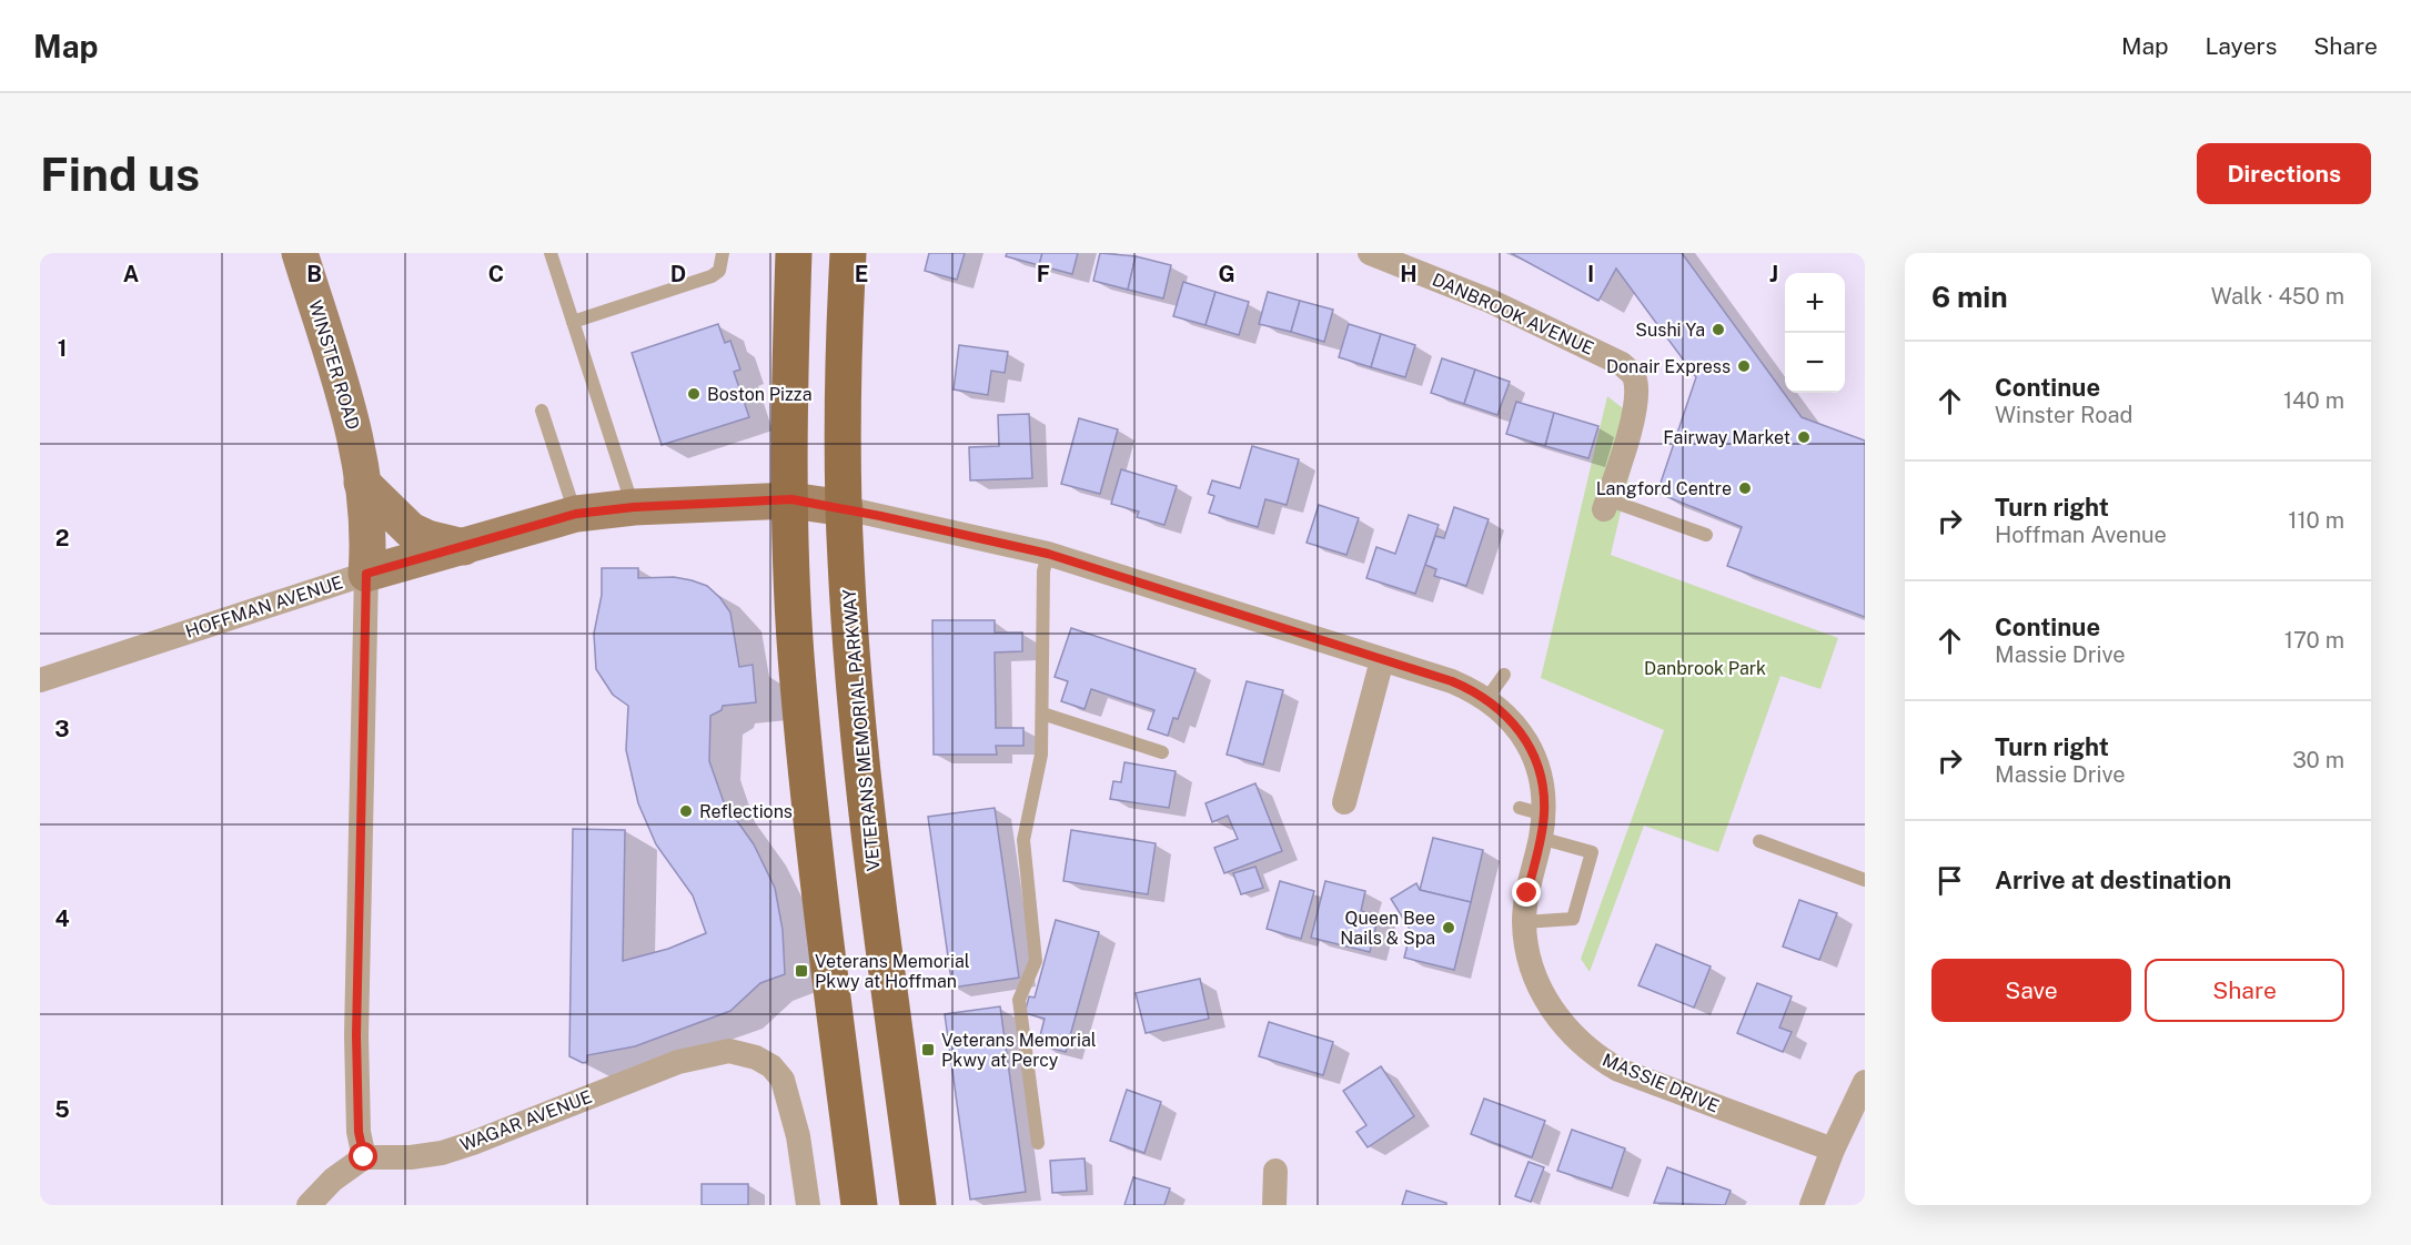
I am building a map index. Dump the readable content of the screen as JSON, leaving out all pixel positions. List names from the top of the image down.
{
  "streets": {
    "main road": ["VETERANS MEMORIAL PARKWAY"],
    "street": [
      "DANBROOK AVENUE",
      "WINSTER ROAD",
      "HOFFMAN AVENUE",
      "MASSIE DRIVE",
      "WAGAR AVENUE"
    ]
  },
  "crossings": [
    ["WINSTER ROAD", "HOFFMAN AVENUE"],
    ["WINSTER ROAD", "WAGAR AVENUE"],
    ["HOFFMAN AVENUE", "VETERANS MEMORIAL PARKWAY"],
    ["HOFFMAN AVENUE", "MASSIE DRIVE"],
    ["VETERANS MEMORIAL PARKWAY", "MASSIE DRIVE"]
  ],
  "parks": ["Danbrook Park"],
  "places": {
    "other": [
      "Sushi Ya",
      "Donair Express",
      "Boston Pizza",
      "Fairway Market",
      "Langford Centre",
      "Reflections",
      "Queen Bee Nails & Spa"
    ],
    "transit": ["Veterans Memorial Pkwy at Hoffman", "Veterans Memorial Pkwy at Percy"]
  },
  "page": {
    "header": "Map",
    "nav": ["Map", "Layers", "Share"],
    "buttons": [
      "Directions",
      ["Save", "Share"]
    ],
    "title": "Find us",
    "heading": ["6 min", "Walk · 450 m"],
    "map_buttons": ["+", "−"],
    "list": [
      ["Continue", "Winster Road", "140 m"],
      ["Turn right", "Hoffman Avenue", "110 m"],
      ["Continue", "Massie Drive", "170 m"],
      ["Turn right", "Massie Drive", "30 m"],
      "Arrive at destination"
    ]
  },
  "grid": {
    "columns": [
      "A",
      "B",
      "C",
      "D",
      "E",
      "F",
      "G",
      "H",
      "I",
      "J"
    ],
    "rows": [
      "1",
      "2",
      "3",
      "4",
      "5"
    ]
  }
}
